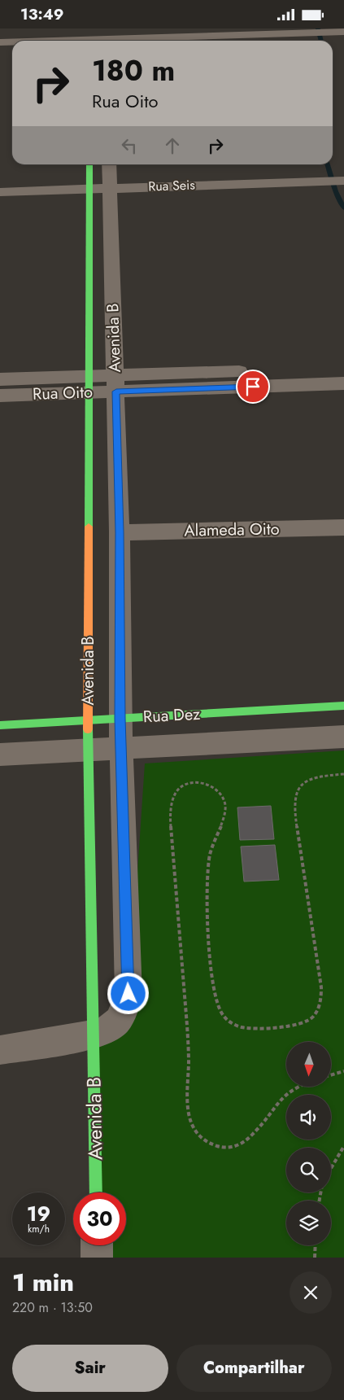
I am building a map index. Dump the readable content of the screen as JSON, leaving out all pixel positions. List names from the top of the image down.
{
  "streets": {
    "street": [
      "Rua Seis",
      "Avenida B",
      "Rua Oito",
      "Alameda Oito",
      "Rua Dez"
    ]
  },
  "crossings": [
    ["Rua Seis", "Avenida B"],
    ["Avenida B", "Rua Oito"],
    ["Avenida B", "Alameda Oito"],
    ["Avenida B", "Rua Dez"]
  ],
  "north": "bottom",
  "page": {
    "status": "13:49",
    "turn": ["180 m", "Rua Oito"],
    "speed": "19 km/h",
    "limit": "30",
    "heading": ["1 min", "220 m · 13:50"],
    "buttons": ["Sair", "Compartilhar"]
  }
}
